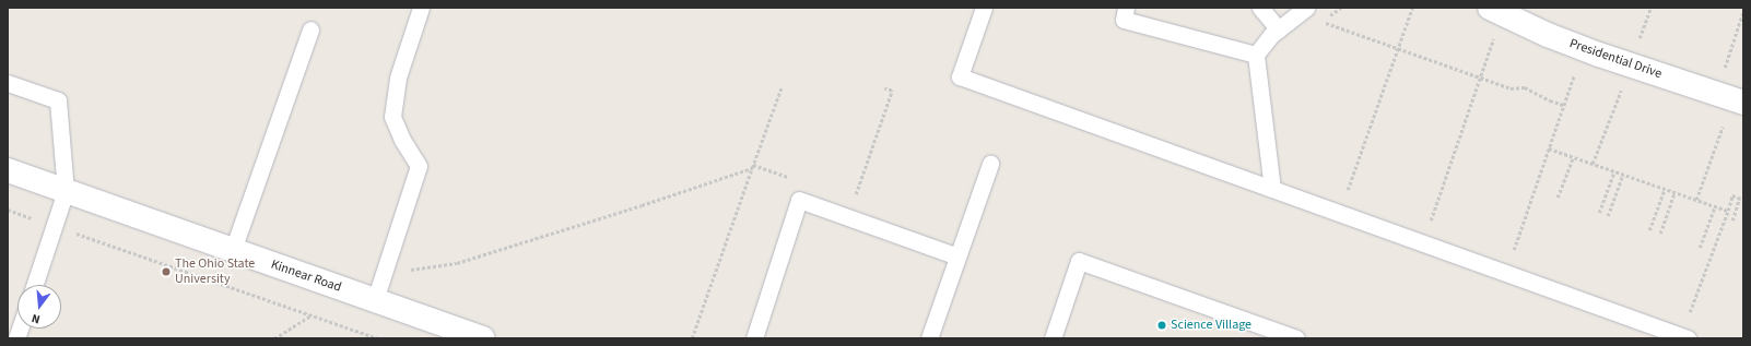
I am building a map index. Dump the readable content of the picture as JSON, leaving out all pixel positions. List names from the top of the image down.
{
  "streets": {
    "street": ["Presidential Drive", "Kinnear Road"]
  },
  "places": ["The Ohio State University", "Science Village"],
  "north": "bottom"
}
